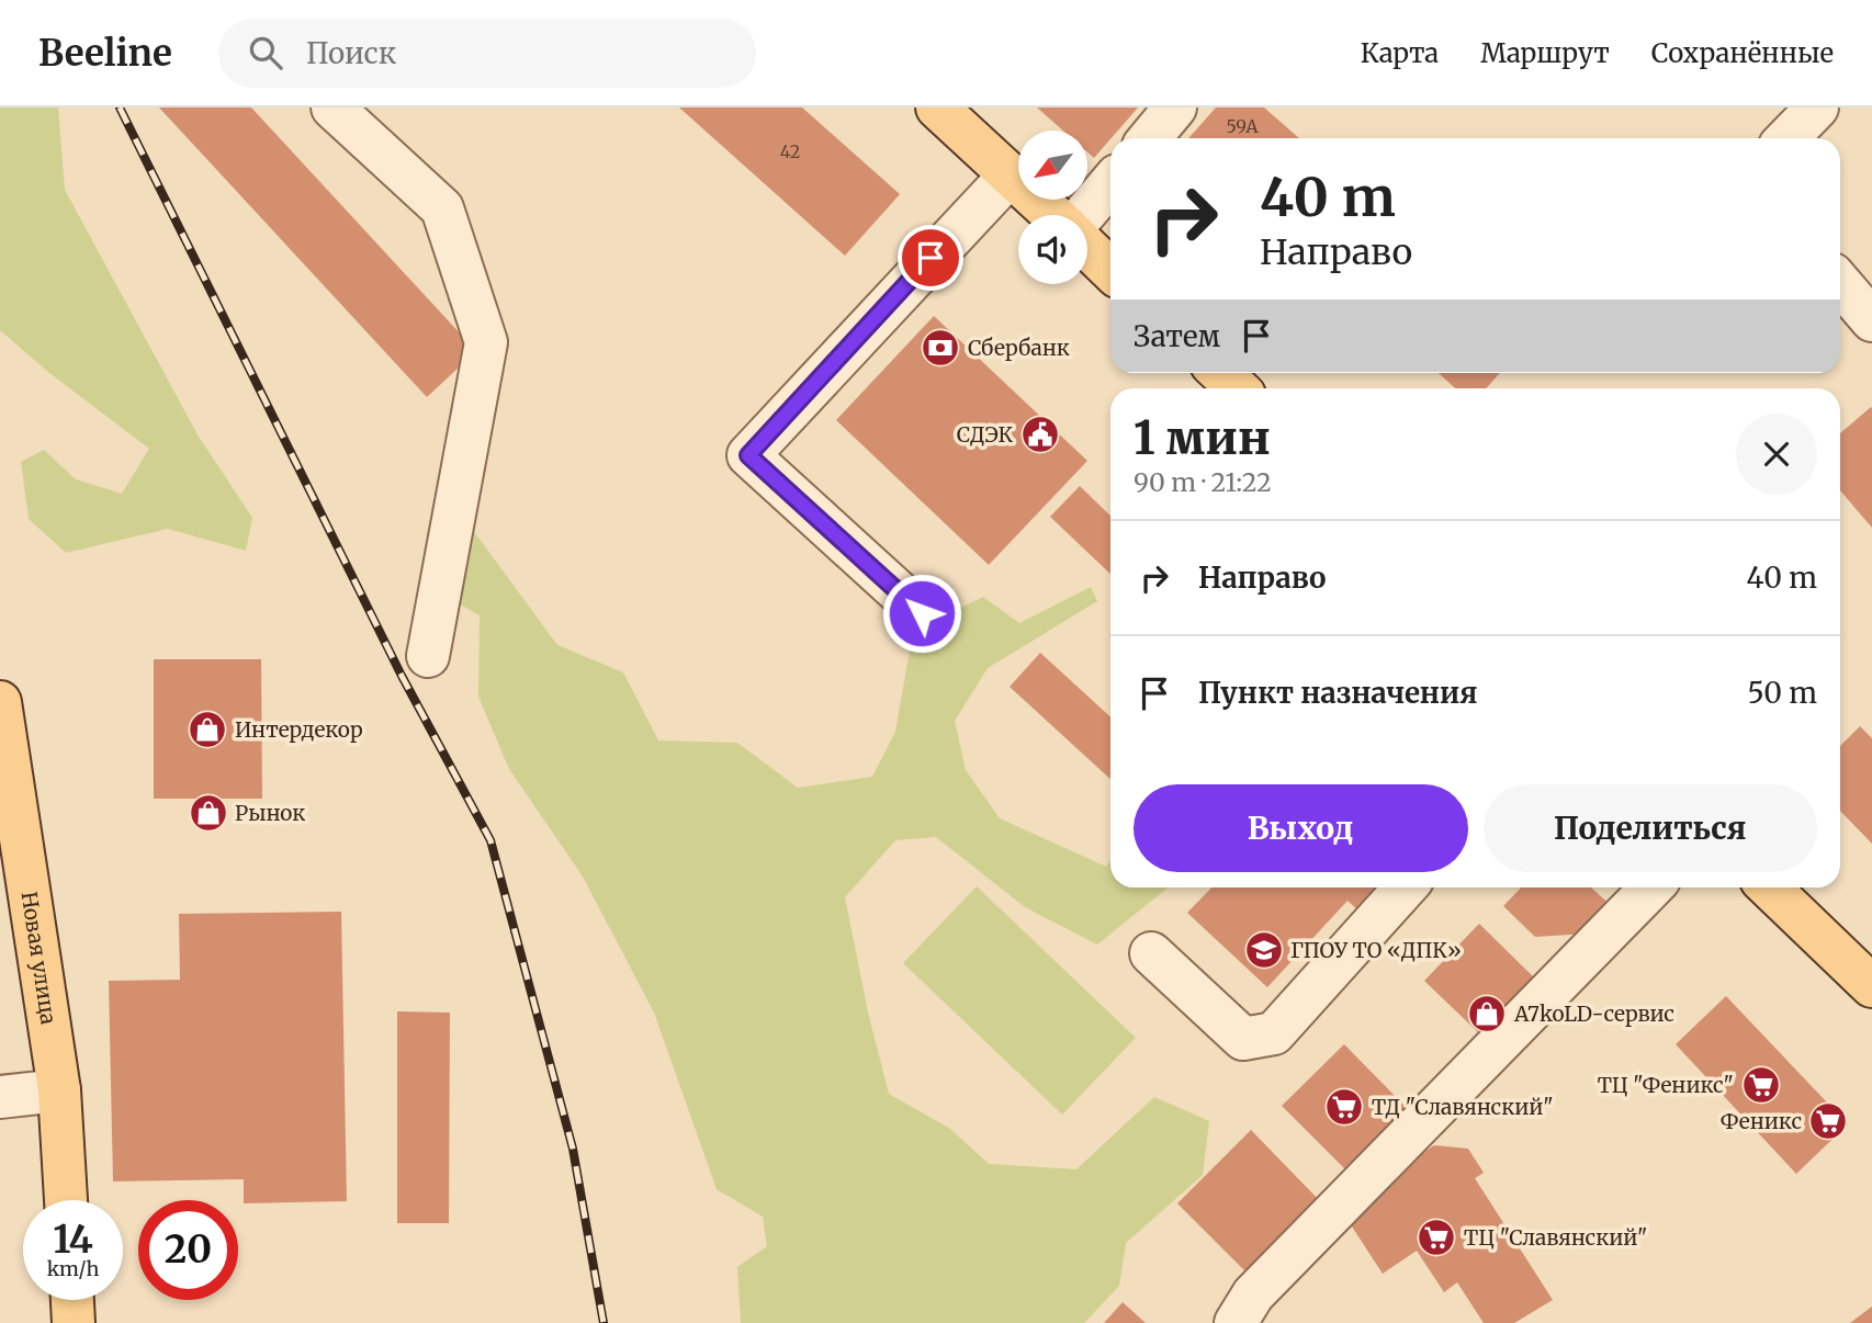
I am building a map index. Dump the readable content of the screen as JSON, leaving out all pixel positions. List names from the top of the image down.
{
  "streets": {
    "main road": ["Новая улица"]
  },
  "places": {
    "bank": ["Сбербанк"],
    "public building": ["СДЭК"],
    "shop": ["Интердекор", "Рынок", "A7koLD-сервис"],
    "school or university": ["ГПОУ ТО «ДПК»"],
    "supermarket": [
      "ТЦ \"Феникс\"",
      "ТД \"Славянский\"",
      "Феникс",
      "ТЦ \"Славянский\""
    ]
  },
  "house_numbers": ["59А", "42"],
  "north": "bottom left",
  "page": {
    "header": "Beeline",
    "search": "Поиск",
    "nav": ["Карта", "Маршрут", "Сохранённые"],
    "turn": ["40 m", "Направо"],
    "then": "Затем",
    "heading": ["1 мин", "90 m · 21:22"],
    "list": [
      {
        "name": "Направо",
        "value": "40 m"
      },
      {
        "name": "Пункт назначения",
        "value": "50 m"
      }
    ],
    "buttons": ["Выход", "Поделиться"],
    "speed": "14 km/h",
    "limit": "20"
  }
}
